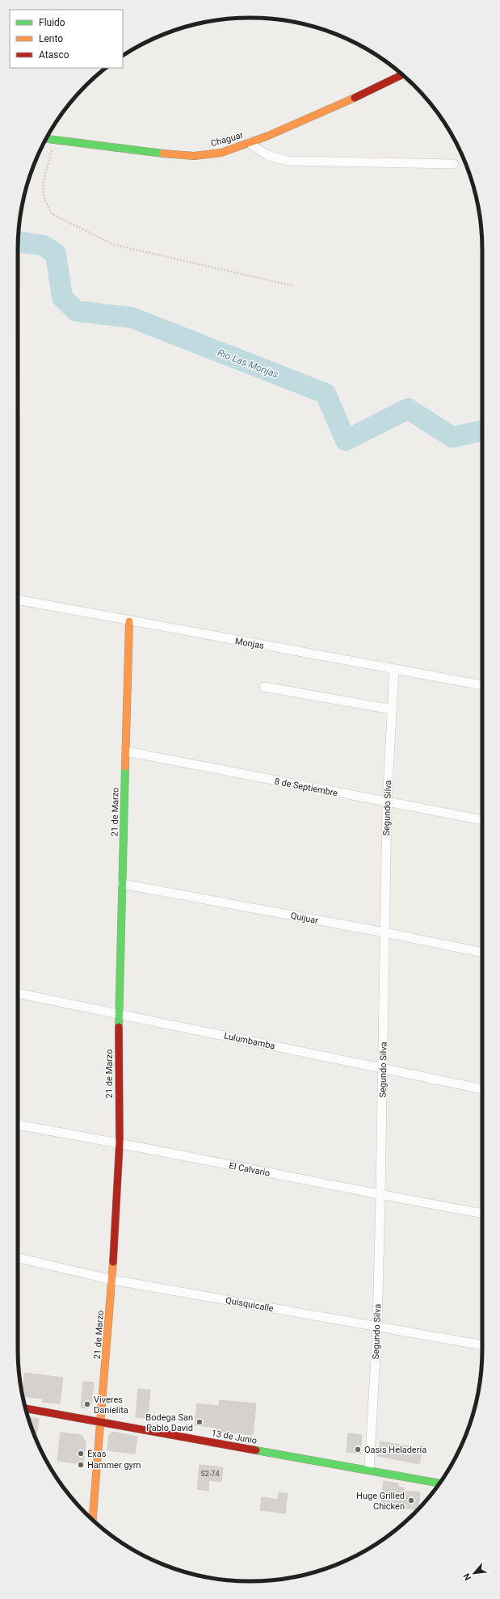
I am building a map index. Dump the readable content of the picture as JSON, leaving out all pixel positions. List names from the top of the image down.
{
  "streets": {
    "street": [
      "Chaguar",
      "Monjas",
      "8 de Septiembre",
      "Segundo Silva",
      "21 de Marzo",
      "Quijuar",
      "Lulumbamba",
      "El Calvario",
      "Quisquicalle",
      "13 de Junio"
    ]
  },
  "crossings": [
    ["Monjas", "Segundo Silva"],
    ["Monjas", "21 de Marzo"],
    ["8 de Septiembre", "Segundo Silva"],
    ["8 de Septiembre", "21 de Marzo"],
    ["Segundo Silva", "Quijuar"],
    ["Segundo Silva", "Lulumbamba"],
    ["Segundo Silva", "El Calvario"],
    ["Segundo Silva", "Quisquicalle"],
    ["Segundo Silva", "13 de Junio"],
    ["21 de Marzo", "Quijuar"],
    ["21 de Marzo", "Lulumbamba"],
    ["21 de Marzo", "El Calvario"],
    ["21 de Marzo", "Quisquicalle"],
    ["21 de Marzo", "13 de Junio"]
  ],
  "water": ["Rio Las Monjas"],
  "places": [
    "Viveres Danielita",
    "Bodega San Pablo David",
    "Oasis Heladería",
    "Exas",
    "Hammer gym",
    "Huge Grilled Chicken"
  ],
  "house_numbers": ["S2-74"],
  "legend": ["Fluido", "Lento", "Atasco"],
  "north": "bottom left"
}
